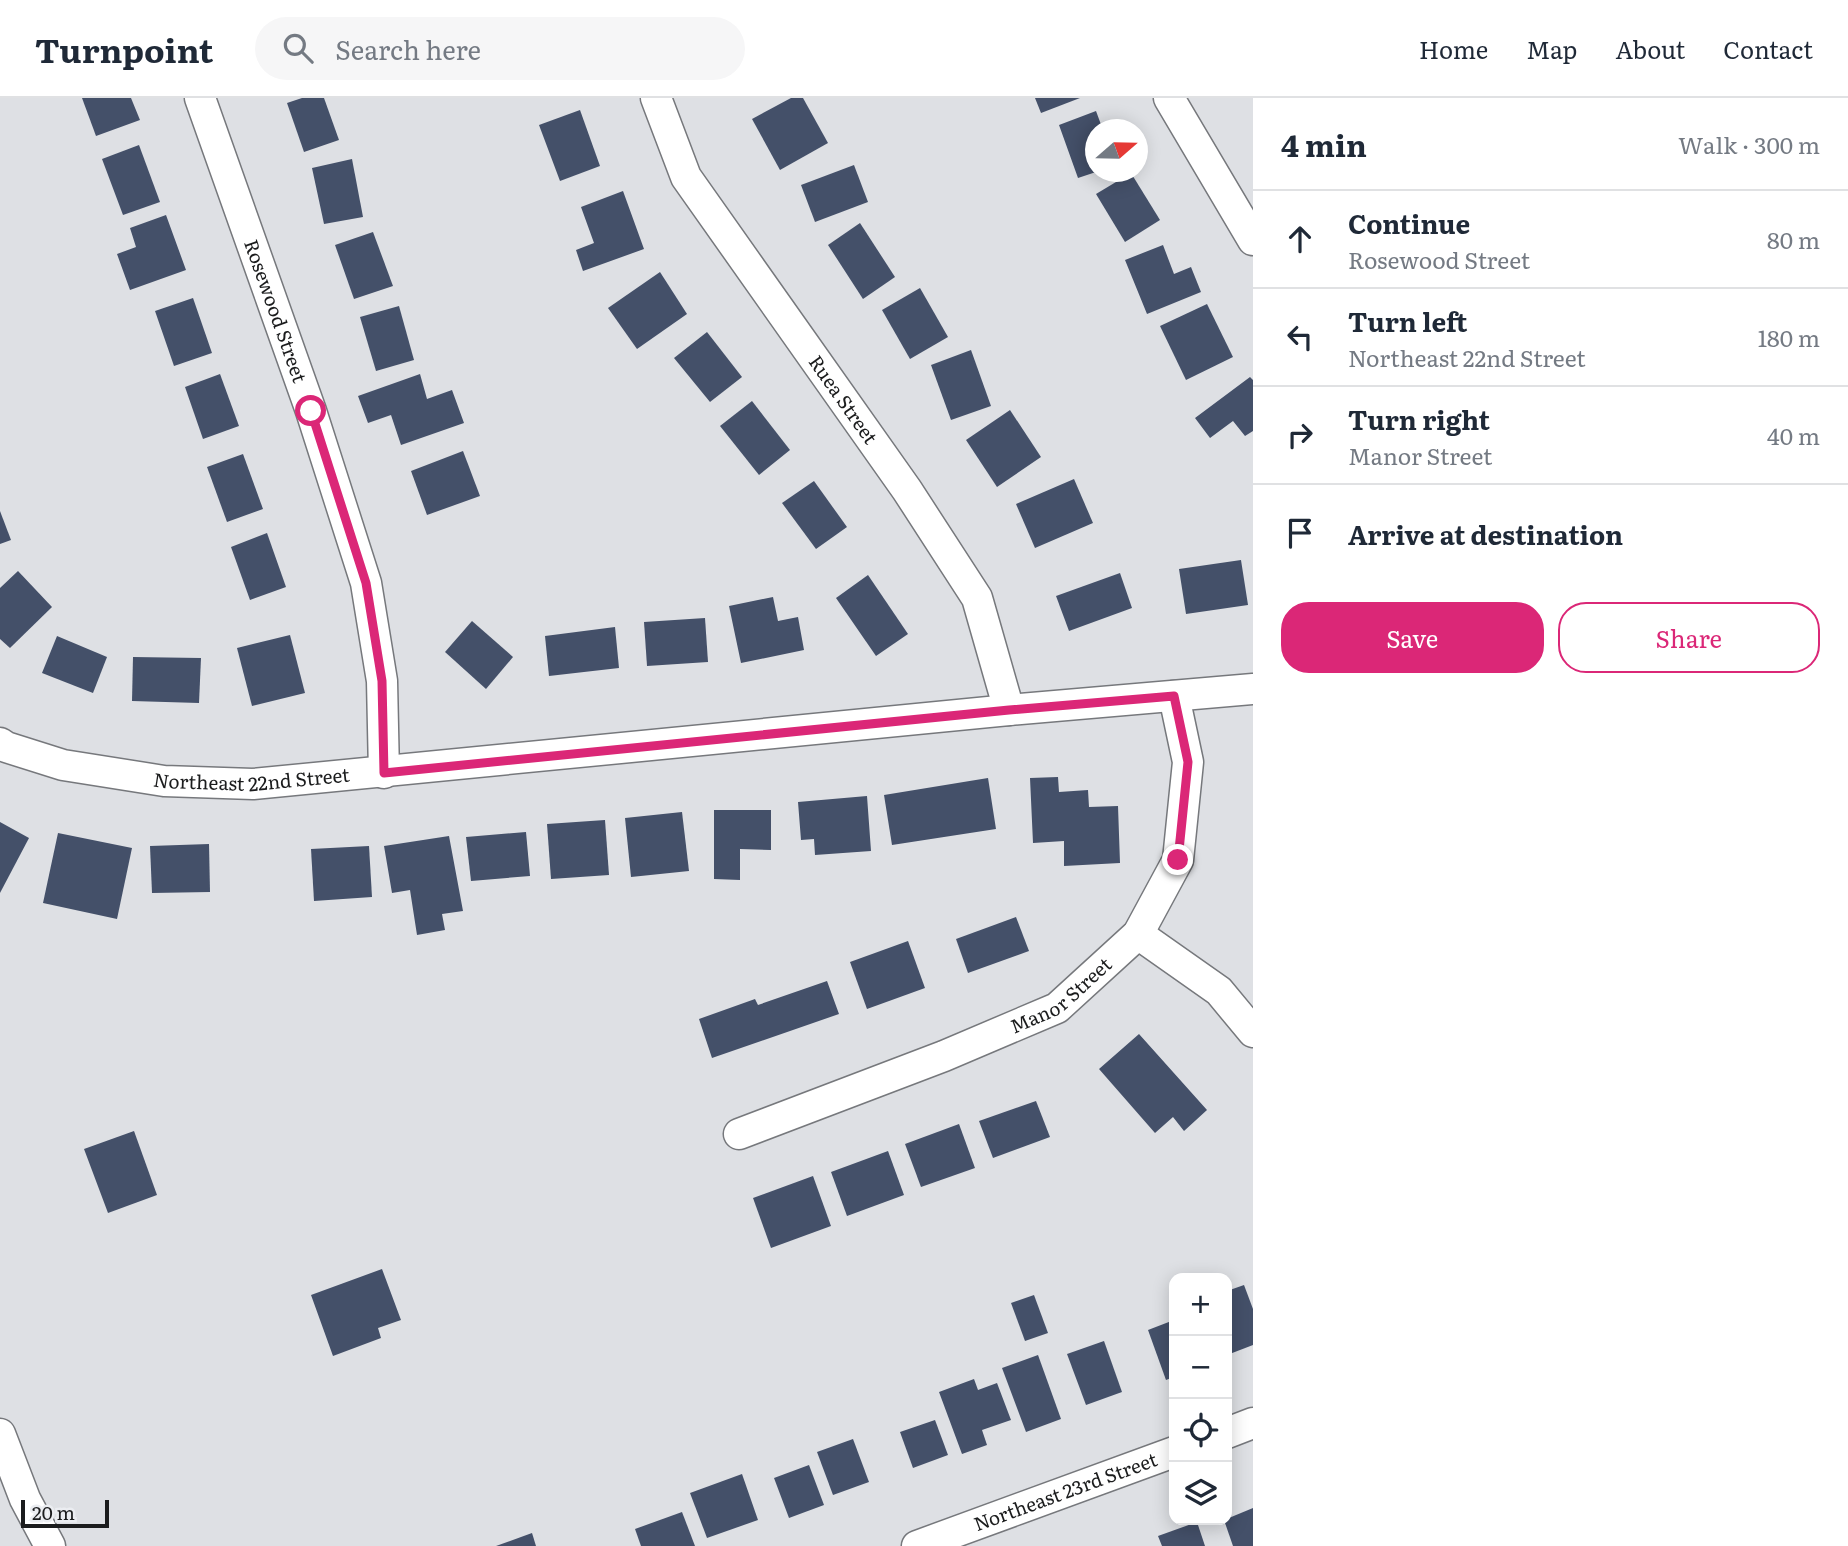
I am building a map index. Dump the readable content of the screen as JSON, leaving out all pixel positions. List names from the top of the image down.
{
  "streets": {
    "street": [
      "Rosewood Street",
      "Ruea Street",
      "Northeast 22nd Street",
      "Manor Street",
      "Northeast 23rd Street"
    ]
  },
  "crossings": [
    ["Rosewood Street", "Northeast 22nd Street"],
    ["Ruea Street", "Northeast 22nd Street"],
    ["Northeast 22nd Street", "Manor Street"]
  ],
  "scale_bar": "20 m",
  "north": "right",
  "page": {
    "header": "Turnpoint",
    "search": "Search here",
    "nav": [
      "Home",
      "Map",
      "About",
      "Contact"
    ],
    "heading": ["4 min", "Walk · 300 m"],
    "list": [
      ["Continue", "Rosewood Street", "80 m"],
      ["Turn left", "Northeast 22nd Street", "180 m"],
      ["Turn right", "Manor Street", "40 m"],
      "Arrive at destination"
    ],
    "buttons": ["Save", "Share"],
    "map_buttons": ["+", "−"],
    "scale": "20 m"
  }
}
